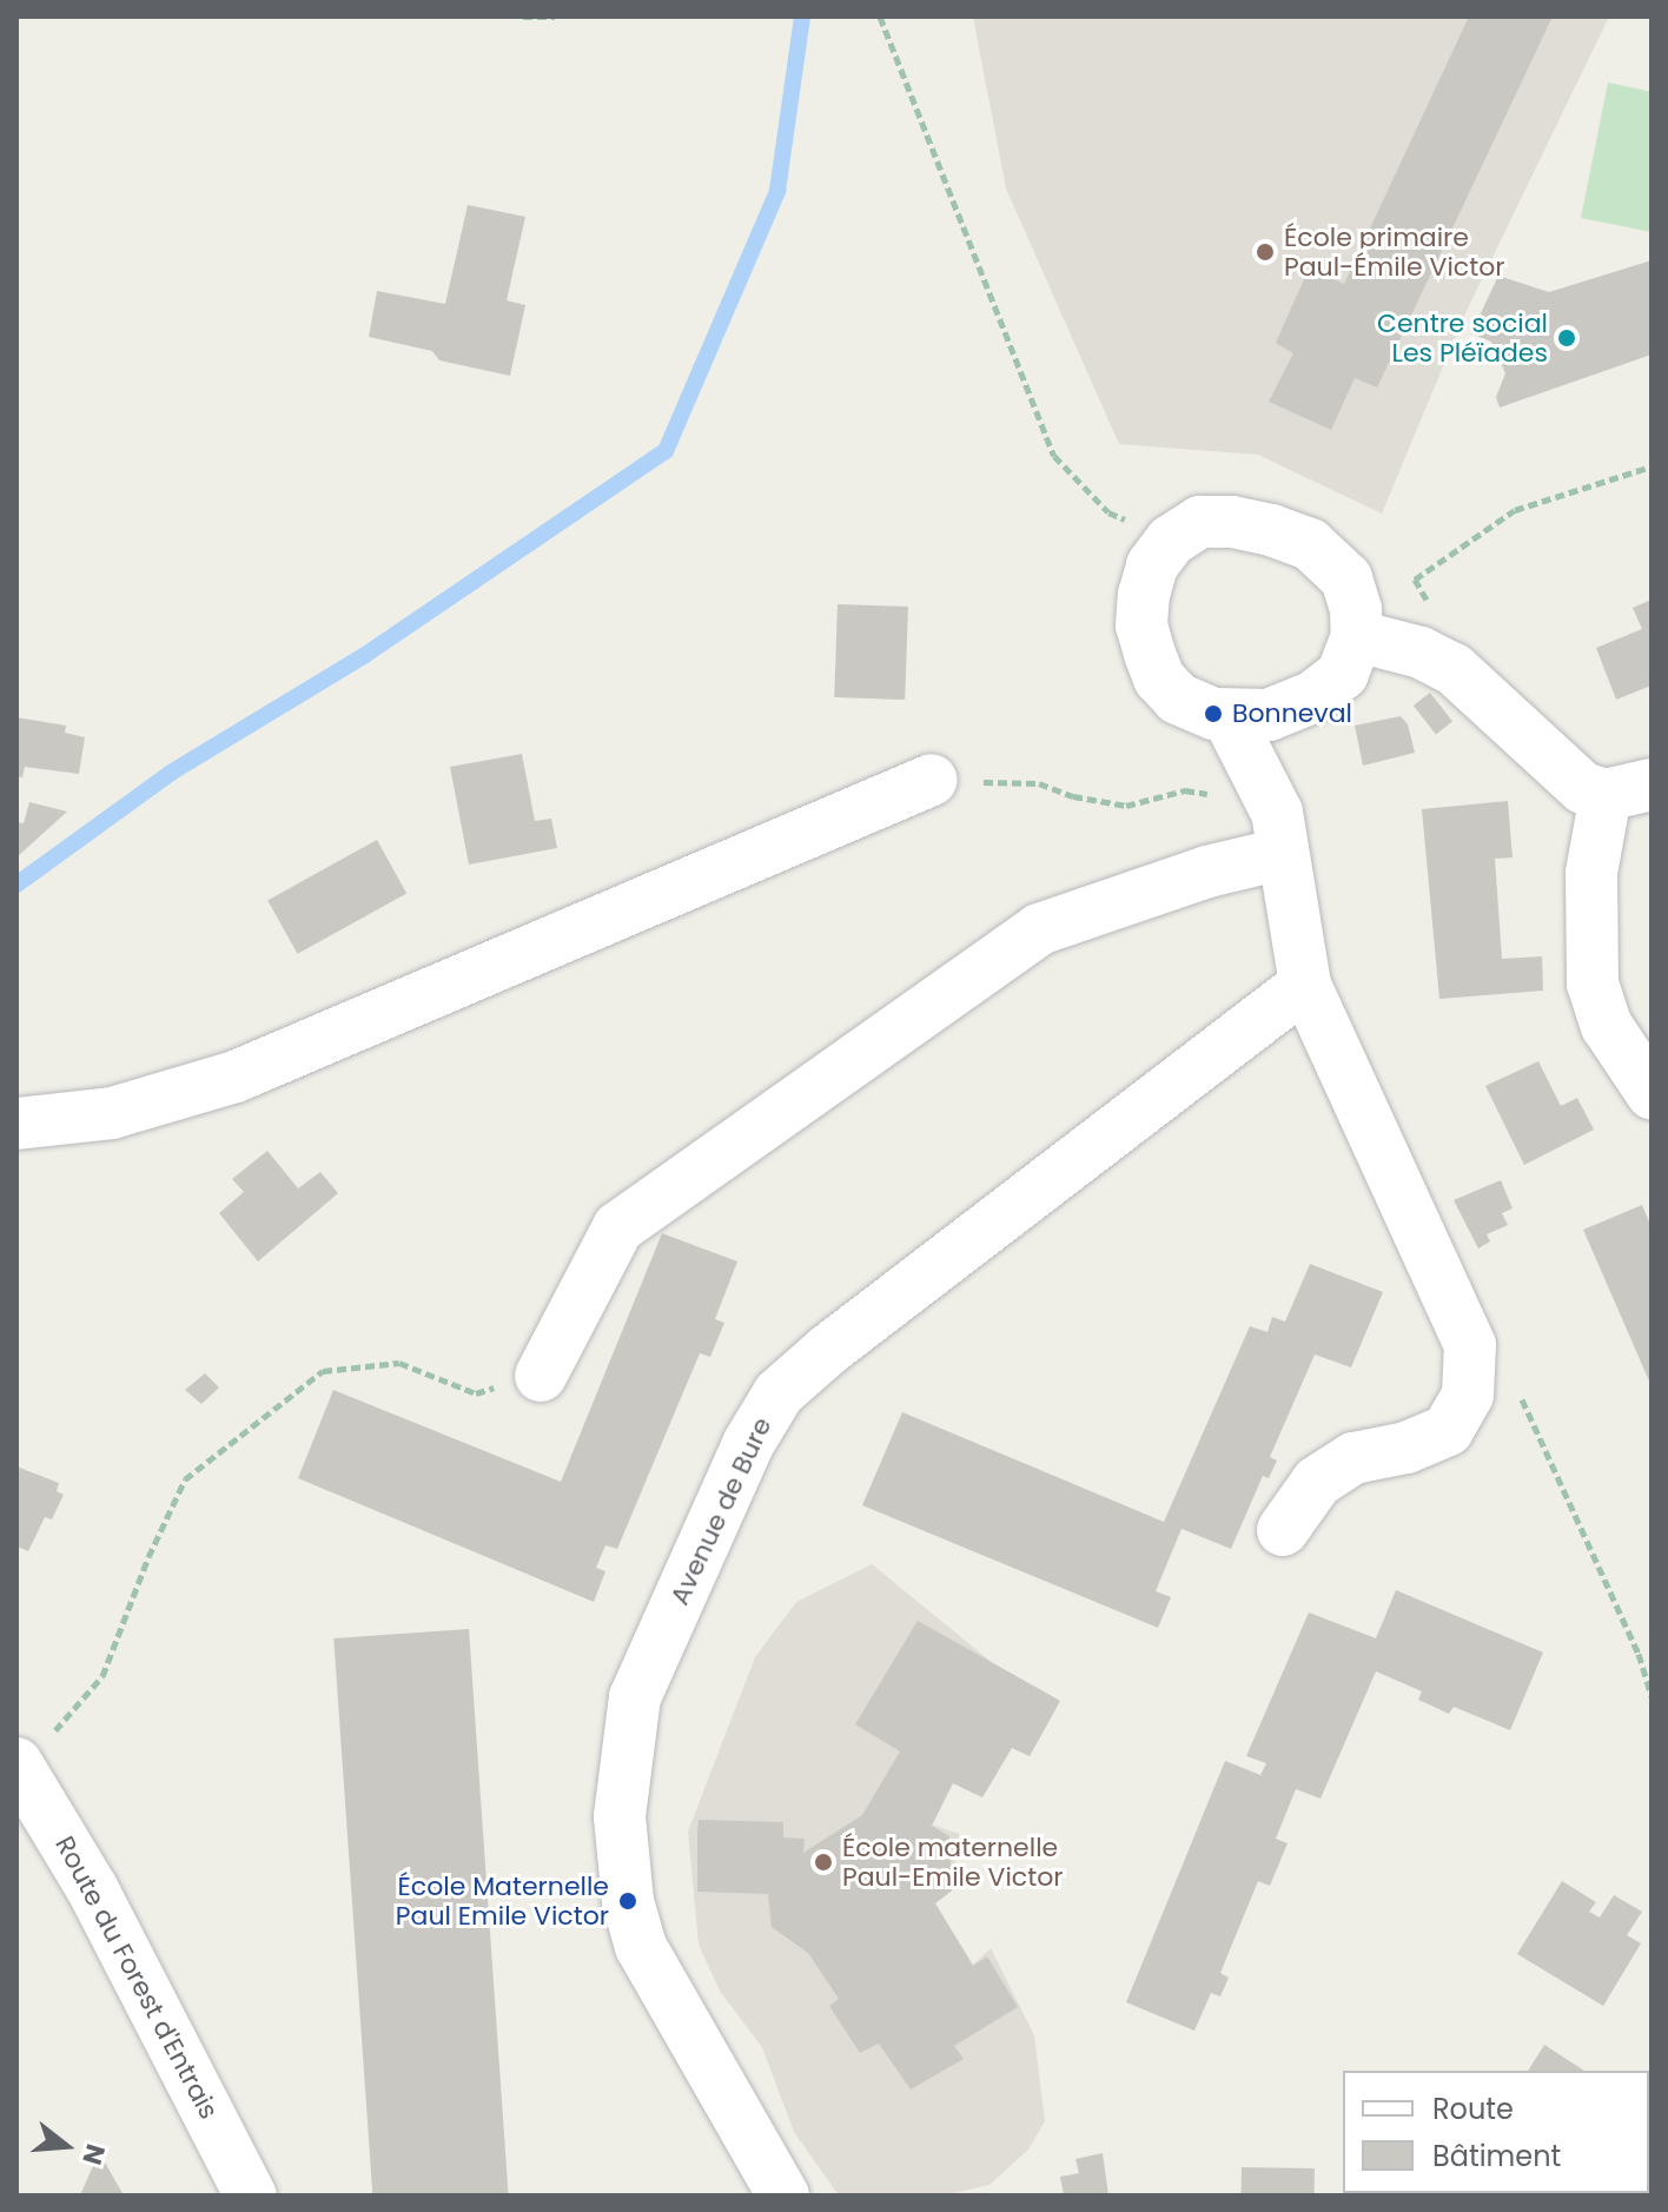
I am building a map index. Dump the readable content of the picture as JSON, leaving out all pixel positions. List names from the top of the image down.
{
  "streets": {
    "street": ["Avenue de Bure", "Route du Forest d'Entrais"]
  },
  "places": [
    "École primaire Paul-Émile Victor",
    "Centre social Les Pléïades",
    "Bonneval",
    "École maternelle Paul-Emile Victor",
    "École Maternelle Paul Emile Victor"
  ],
  "legend": ["Route", "Bâtiment"],
  "north": "right"
}
